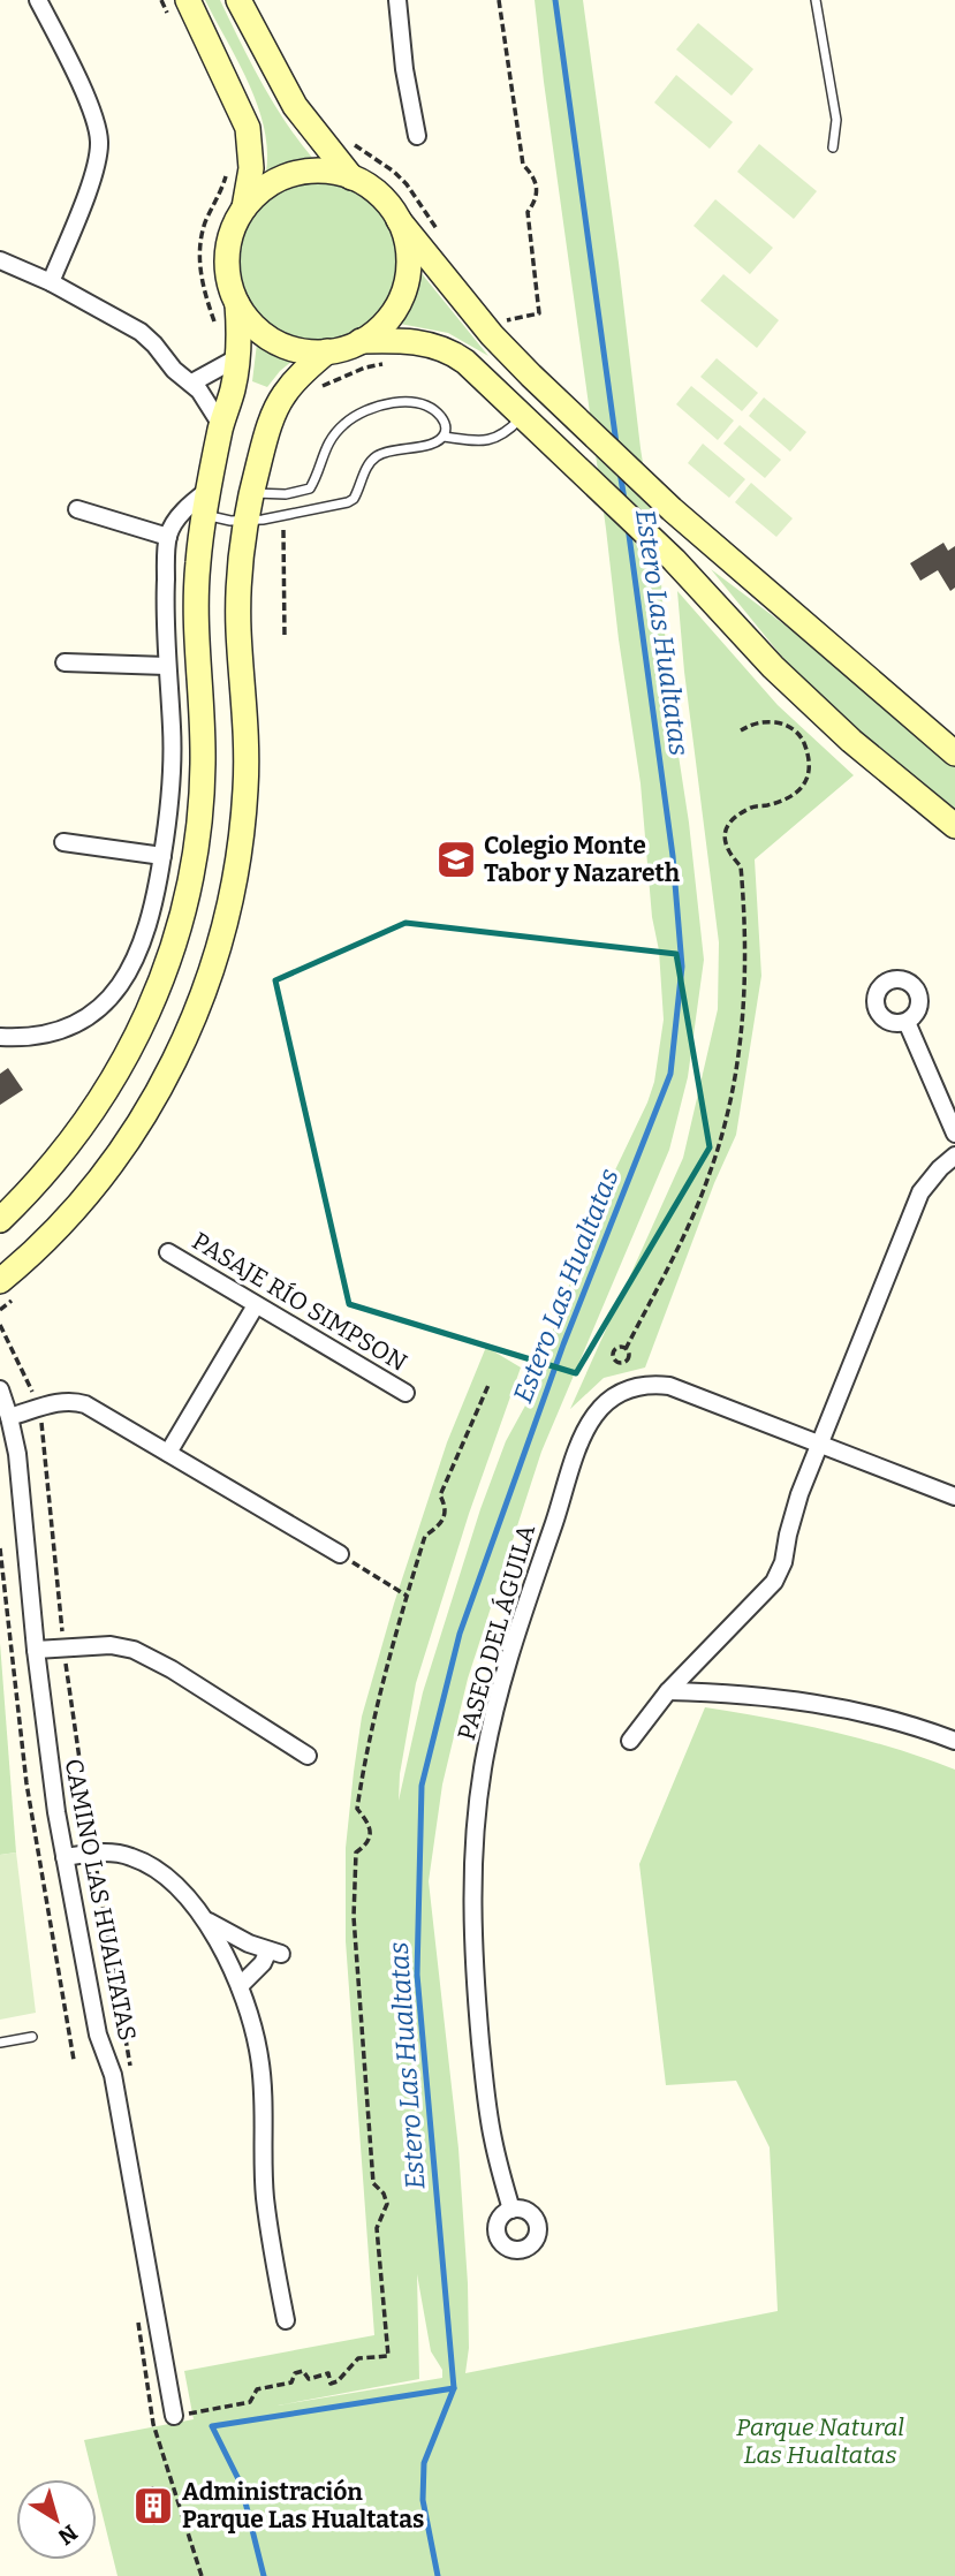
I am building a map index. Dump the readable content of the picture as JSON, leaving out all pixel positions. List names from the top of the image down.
{
  "streets": {
    "street": ["PASAJE RÍO SIMPSON", "PASEO DEL ÁGUILA", "CAMINO LAS HUALTATAS"]
  },
  "water": ["Estero Las Hualtatas"],
  "parks": ["Parque Natural Las Hualtatas"],
  "places": {
    "school or university": ["Colegio Monte Tabor y Nazareth"],
    "building": ["Administración Parque Las Hualtatas"]
  },
  "north": "bottom right"
}
